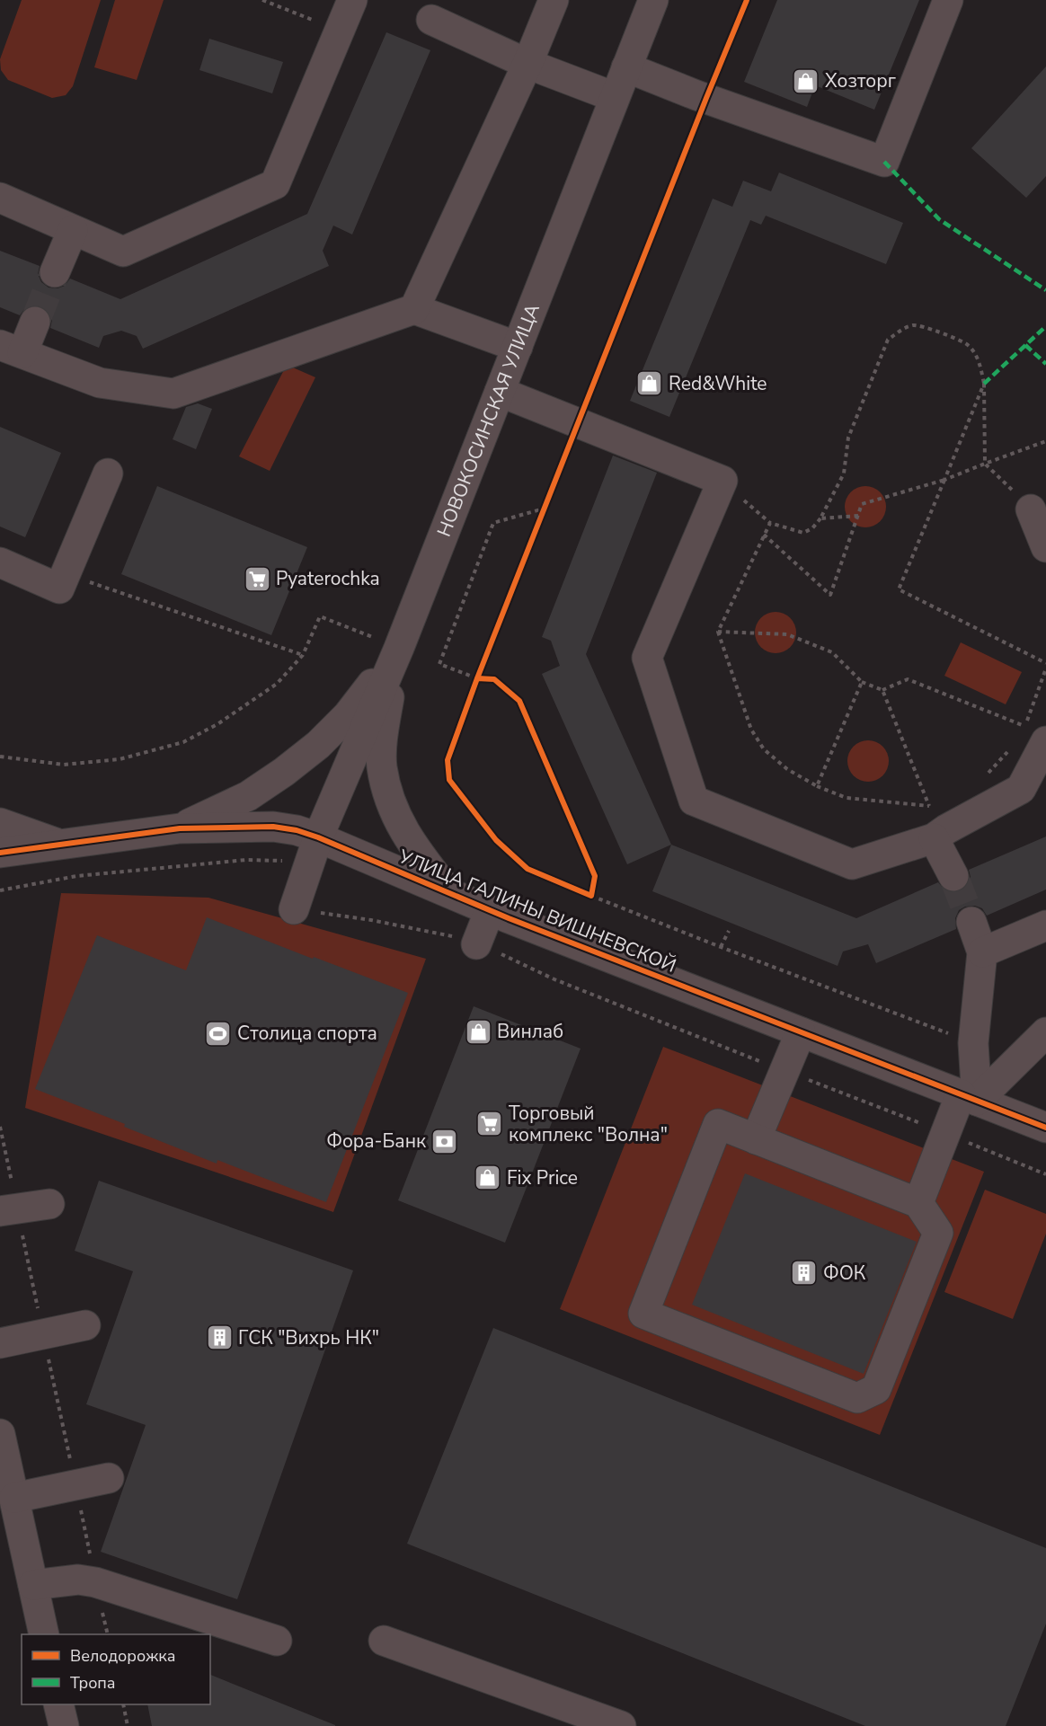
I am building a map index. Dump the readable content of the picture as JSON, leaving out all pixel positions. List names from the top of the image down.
{
  "streets": {
    "street": ["НОВОКОСИНСКАЯ УЛИЦА", "УЛИЦА ГАЛИНЫ ВИШНЕВСКОЙ"]
  },
  "crossings": [
    ["НОВОКОСИНСКАЯ УЛИЦА", "УЛИЦА ГАЛИНЫ ВИШНЕВСКОЙ"]
  ],
  "places": {
    "shop": [
      "Хозторг",
      "Red&White",
      "Винлаб",
      "Fix Price"
    ],
    "supermarket": ["Pyaterochka", "Торговый комплекс \"Волна\""],
    "sports": ["Столица спорта"],
    "bank": ["Фора-Банк"],
    "building": ["ФОК", "ГСК \"Вихрь НК\""]
  },
  "legend": ["Велодорожка", "Тропа"]
}
